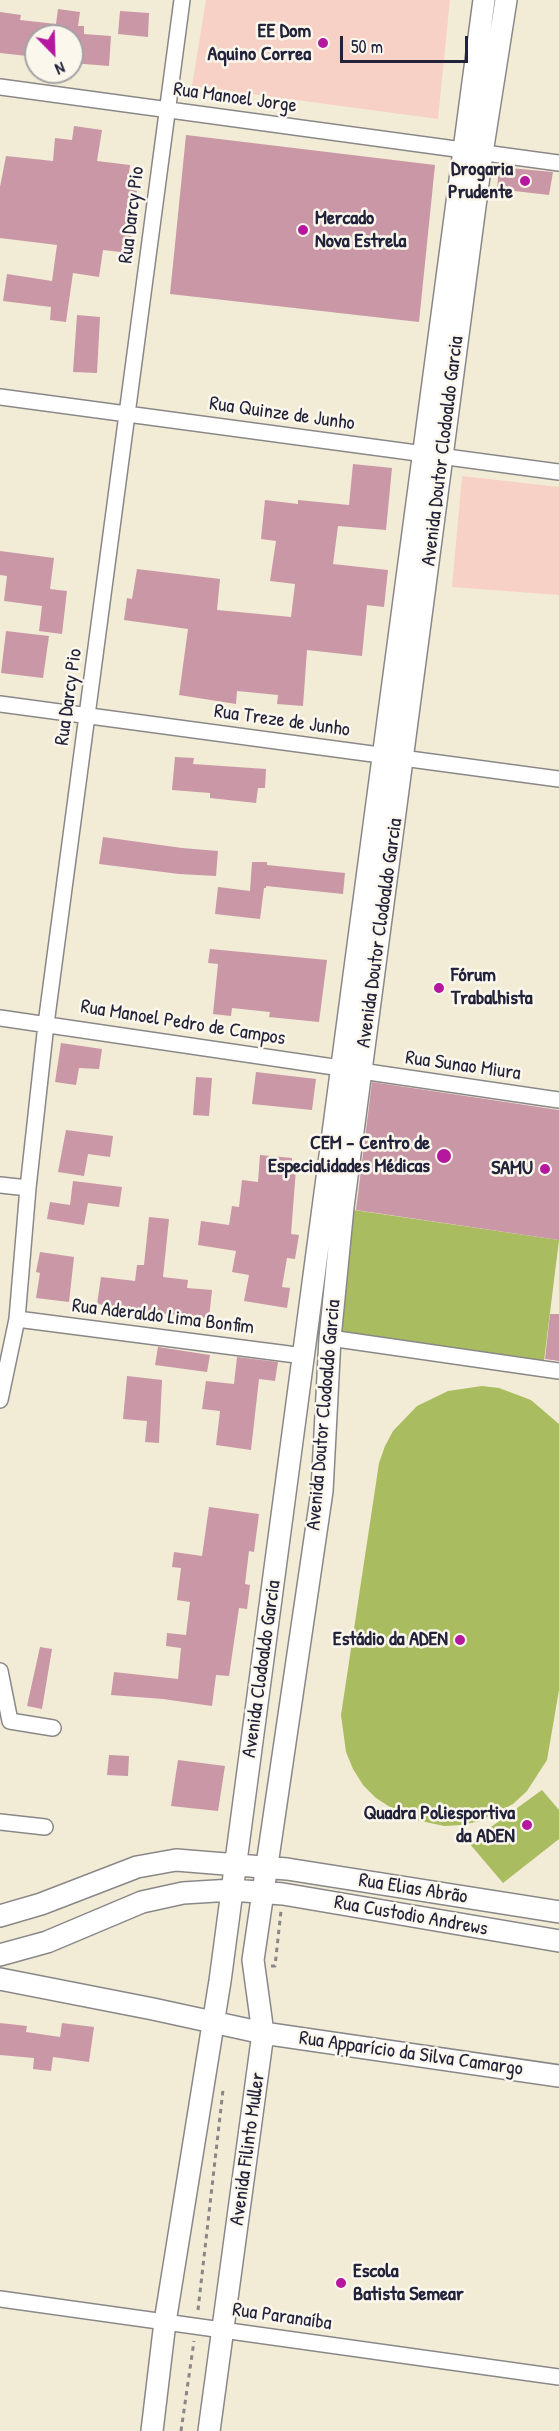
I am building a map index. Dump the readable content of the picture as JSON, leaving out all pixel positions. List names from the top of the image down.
{
  "streets": {
    "main road": [
      "Avenida Doutor Clodoaldo Garcia",
      "Avenida Clodoaldo Garcia",
      "Rua Elias Abrão",
      "Rua Custodio Andrews",
      "Rua Apparício da Silva Camargo",
      "Avenida Filinto Muller"
    ],
    "street": [
      "Rua Manoel Jorge",
      "Rua Darcy Pio",
      "Rua Quinze de Junho",
      "Rua Treze de Junho",
      "Rua Manoel Pedro de Campos",
      "Rua Sunao Miura",
      "Rua Aderaldo Lima Bonfim",
      "Rua Paranaíba"
    ]
  },
  "crossings": [
    ["Rua Manoel Jorge", "Rua Darcy Pio"],
    ["Rua Manoel Jorge", "Avenida Doutor Clodoaldo Garcia"],
    ["Rua Darcy Pio", "Rua Quinze de Junho"],
    ["Rua Darcy Pio", "Rua Treze de Junho"],
    ["Rua Darcy Pio", "Rua Manoel Pedro de Campos"],
    ["Rua Darcy Pio", "Rua Aderaldo Lima Bonfim"],
    ["Rua Quinze de Junho", "Avenida Doutor Clodoaldo Garcia"],
    ["Avenida Doutor Clodoaldo Garcia", "Rua Treze de Junho"],
    ["Avenida Doutor Clodoaldo Garcia", "Rua Manoel Pedro de Campos"],
    ["Avenida Doutor Clodoaldo Garcia", "Rua Sunao Miura"],
    ["Avenida Doutor Clodoaldo Garcia", "Rua Aderaldo Lima Bonfim"],
    ["Avenida Doutor Clodoaldo Garcia", "Avenida Clodoaldo Garcia"],
    ["Avenida Doutor Clodoaldo Garcia", "Rua Elias Abrão"],
    ["Avenida Doutor Clodoaldo Garcia", "Avenida Filinto Muller"],
    ["Rua Manoel Pedro de Campos", "Rua Sunao Miura"],
    ["Rua Aderaldo Lima Bonfim", "Avenida Clodoaldo Garcia"],
    ["Avenida Clodoaldo Garcia", "Rua Elias Abrão"],
    ["Avenida Clodoaldo Garcia", "Rua Custodio Andrews"],
    ["Avenida Clodoaldo Garcia", "Rua Apparício da Silva Camargo"],
    ["Rua Elias Abrão", "Avenida Filinto Muller"],
    ["Rua Custodio Andrews", "Avenida Filinto Muller"],
    ["Rua Apparício da Silva Camargo", "Avenida Filinto Muller"],
    ["Avenida Filinto Muller", "Rua Paranaíba"]
  ],
  "places": [
    "EE Dom Aquino Correa",
    "Drogaria Prudente",
    "Mercado Nova Estrela",
    "Fórum Trabalhista",
    "CEM - Centro de Especialidades Médicas",
    "SAMU",
    "Estádio da ADEN",
    "Quadra Poliesportiva da ADEN",
    "Escola Batista Semear"
  ],
  "scale_bar": "50 m",
  "north": "bottom right"
}
